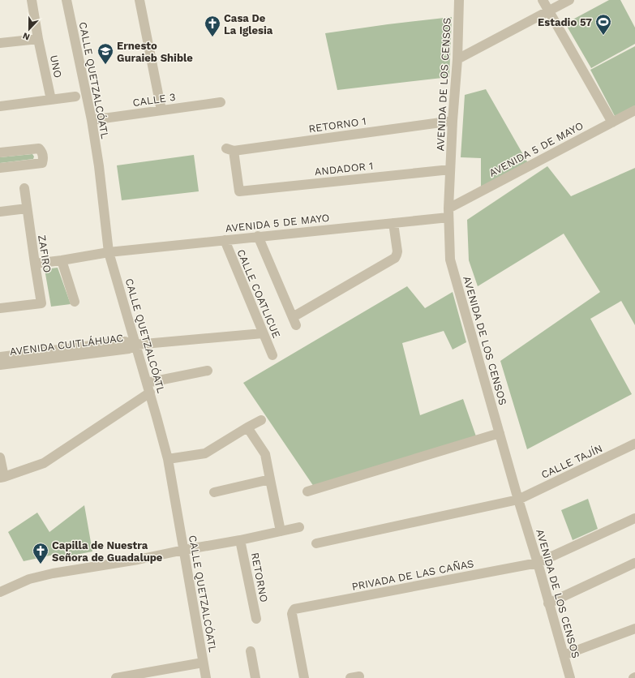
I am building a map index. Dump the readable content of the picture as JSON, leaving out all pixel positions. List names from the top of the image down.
{
  "streets": {
    "street": [
      "UNO",
      "CALLE QUETZALCÓATL",
      "AVENIDA DE LOS CENSOS",
      "CALLE 3",
      "RETORNO 1",
      "AVENIDA 5 DE MAYO",
      "ANDADOR 1",
      "ZAFIRO",
      "CALLE COATLICUE",
      "AVENIDA CUITLÁHUAC",
      "CALLE TAJÍN",
      "PRIVADA DE LAS CAÑAS",
      "RETORNO"
    ]
  },
  "crossings": [
    ["CALLE QUETZALCÓATL", "CALLE 3"],
    ["CALLE QUETZALCÓATL", "AVENIDA 5 DE MAYO"],
    ["CALLE QUETZALCÓATL", "AVENIDA CUITLÁHUAC"],
    ["CALLE QUETZALCÓATL", "RETORNO"],
    ["AVENIDA DE LOS CENSOS", "RETORNO 1"],
    ["AVENIDA DE LOS CENSOS", "AVENIDA 5 DE MAYO"],
    ["AVENIDA DE LOS CENSOS", "ANDADOR 1"],
    ["AVENIDA DE LOS CENSOS", "CALLE TAJÍN"],
    ["AVENIDA DE LOS CENSOS", "PRIVADA DE LAS CAÑAS"],
    ["RETORNO 1", "ANDADOR 1"],
    ["AVENIDA 5 DE MAYO", "CALLE COATLICUE"],
    ["CALLE COATLICUE", "AVENIDA CUITLÁHUAC"]
  ],
  "places": {
    "sports": ["Estadio 57"],
    "church": ["Casa De La Iglesia", "Capilla de Nuestra Señora de Guadalupe"],
    "school or university": ["Ernesto Guraieb Shible"]
  },
  "north": "bottom"
}
